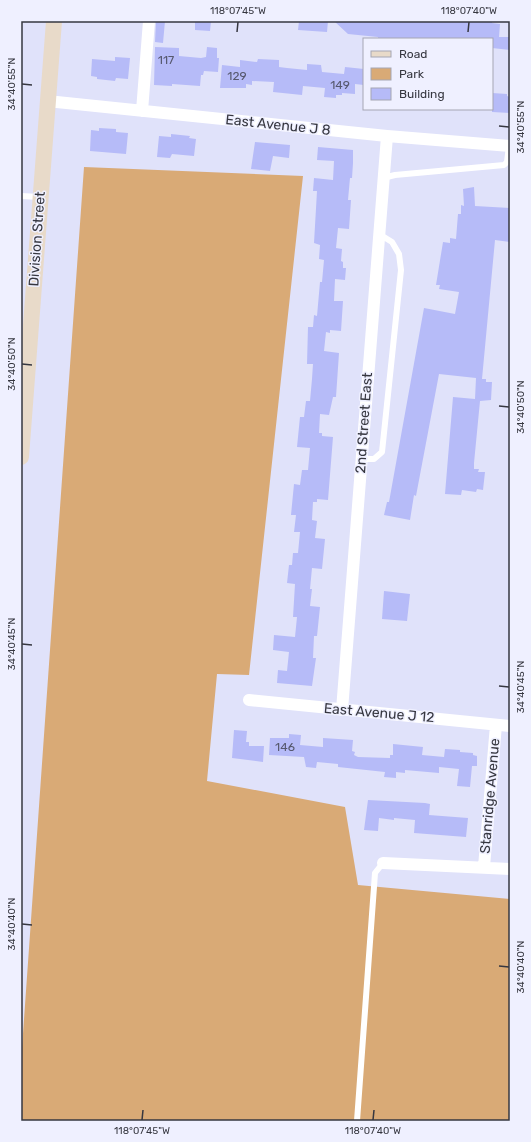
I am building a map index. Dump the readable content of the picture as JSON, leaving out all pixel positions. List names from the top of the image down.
{
  "streets": {
    "main road": ["Division Street"],
    "street": [
      "East Avenue J 8",
      "2nd Street East",
      "East Avenue J 12",
      "Stanridge Avenue"
    ]
  },
  "crossings": [
    ["East Avenue J 8", "Division Street"],
    ["East Avenue J 8", "2nd Street East"],
    ["2nd Street East", "East Avenue J 12"],
    ["East Avenue J 12", "Stanridge Avenue"]
  ],
  "house_numbers": [
    "117",
    "129",
    "149",
    "146"
  ],
  "legend": ["Road", "Park", "Building"],
  "coordinates": [
    "118°07'45\"W",
    "118°07'40\"W",
    "34°40'55\"N",
    "34°40'50\"N",
    "34°40'45\"N",
    "34°40'40\"N"
  ]
}
